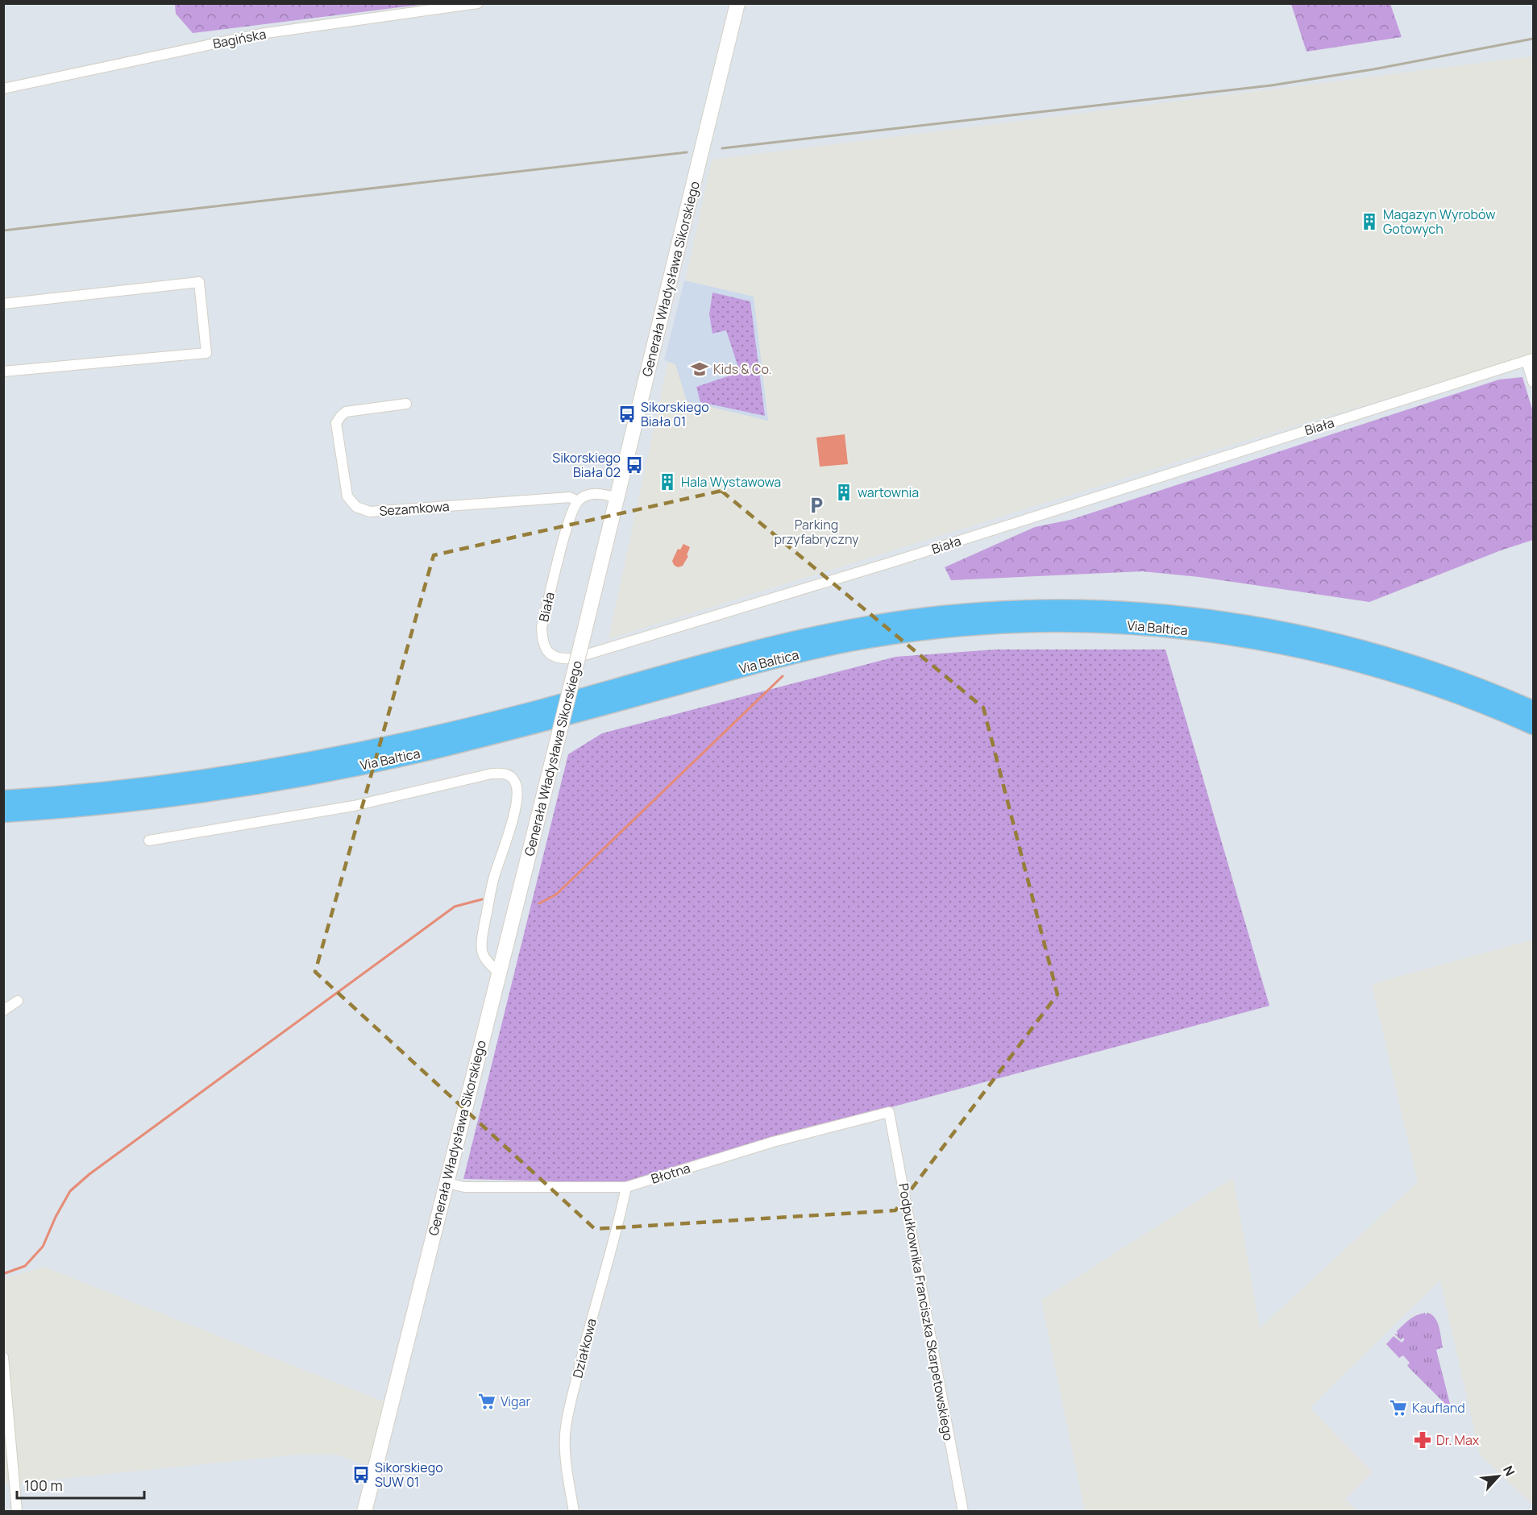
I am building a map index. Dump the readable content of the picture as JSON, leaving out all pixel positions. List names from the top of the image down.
{
  "streets": {
    "highway": ["Via Baltica"],
    "street": [
      "Bagińska",
      "Generała Władysława Sikorskiego",
      "Biała",
      "Sezamkowa",
      "Błotna",
      "Podpułkownika Franciszka Skarpetowskiego",
      "Działkowa"
    ]
  },
  "crossings": [
    ["Generała Władysława Sikorskiego", "Błotna"],
    ["Biała", "Sezamkowa"],
    ["Błotna", "Podpułkownika Franciszka Skarpetowskiego"],
    ["Błotna", "Działkowa"]
  ],
  "places": {
    "building": ["Magazyn Wyrobów Gotowych", "Hala Wystawowa", "wartownia"],
    "school or university": ["Kids & Co."],
    "bus stop": ["Sikorskiego Biała 01", "Sikorskiego Biała 02", "Sikorskiego SUW 01"],
    "parking": ["Parking przyfabryczny"],
    "supermarket": ["Vigar", "Kaufland"],
    "pharmacy": ["Dr. Max"]
  },
  "scale_bar": "100 m",
  "north": "top right"
}
